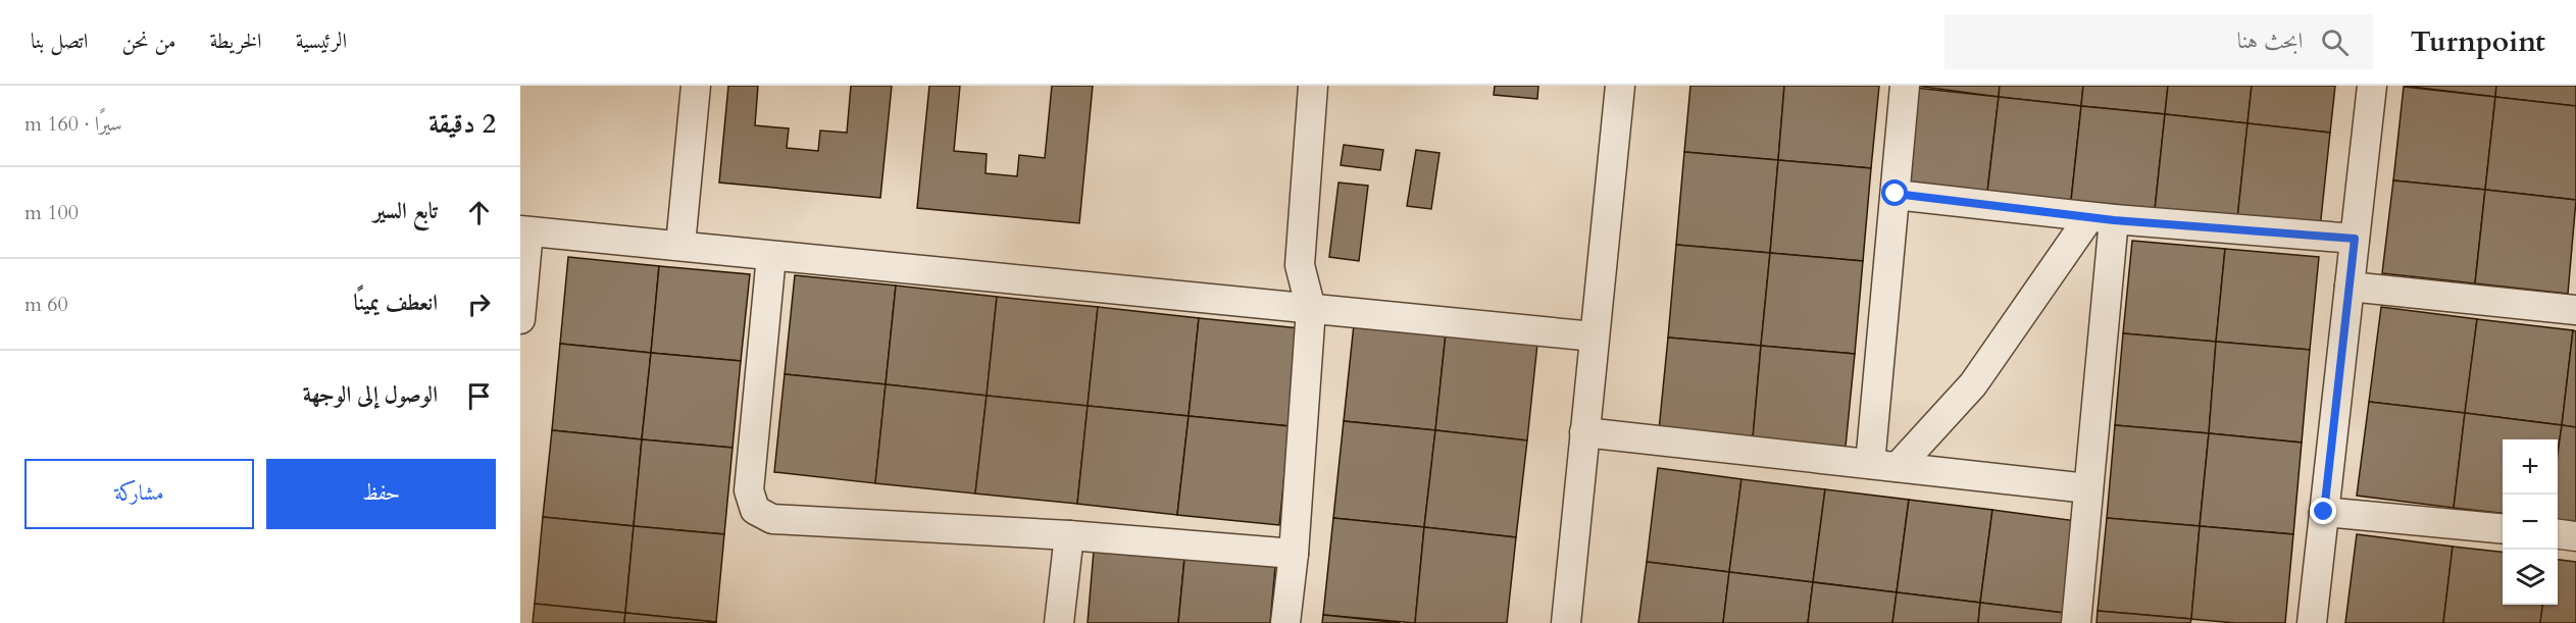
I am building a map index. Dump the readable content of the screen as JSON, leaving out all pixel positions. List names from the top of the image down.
{
  "page": {
    "header": "Turnpoint",
    "search": "ابحث هنا",
    "nav": [
      "الرئيسية",
      "الخريطة",
      "من نحن",
      "اتصل بنا"
    ],
    "heading": ["2 دقيقة", "سيرًا · 160 m"],
    "list": [
      ["تابع السير", "100 m"],
      ["انعطف يمينًا", "60 m"],
      "الوصول إلى الوجهة"
    ],
    "map_buttons": ["+", "−"],
    "buttons": ["حفظ", "مشاركة"]
  }
}
